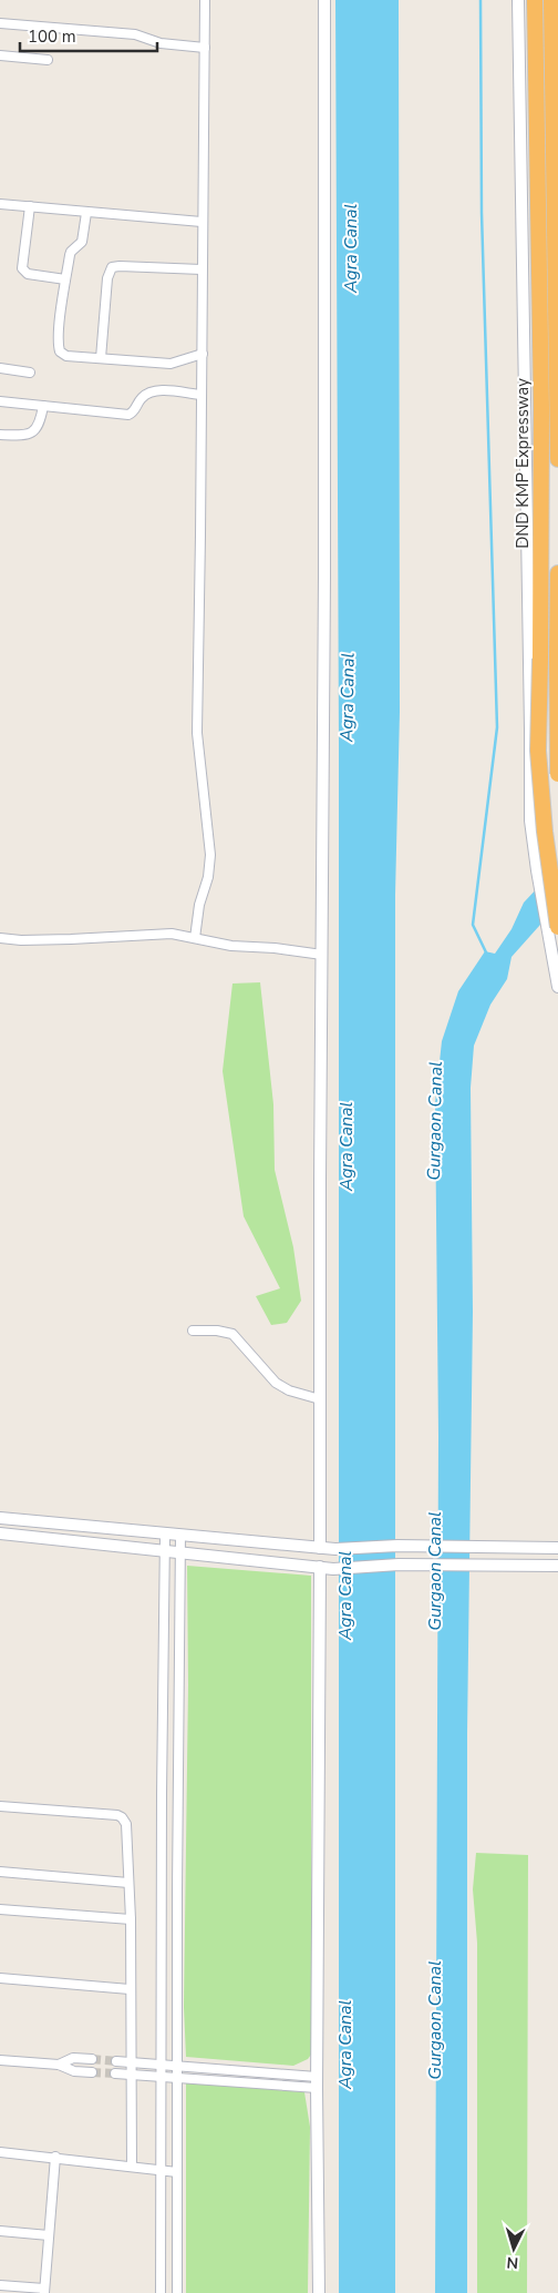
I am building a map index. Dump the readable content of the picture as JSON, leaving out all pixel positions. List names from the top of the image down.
{
  "streets": {
    "highway": ["DND KMP Expressway"]
  },
  "water": ["Agra Canal", "Gurgaon Canal"],
  "scale_bar": "100 m",
  "north": "bottom"
}
